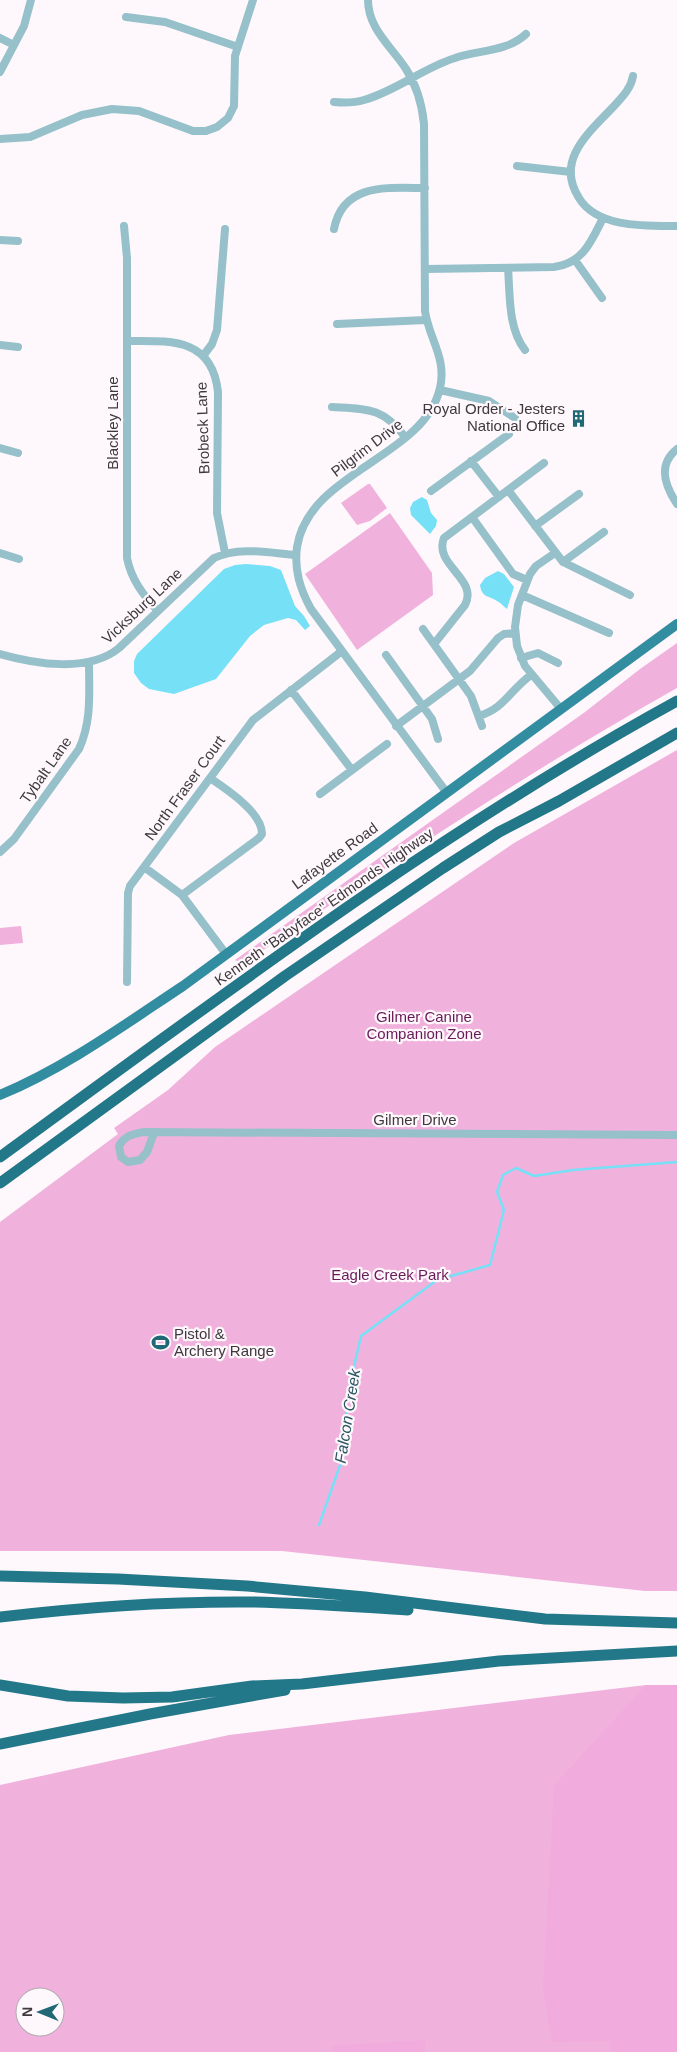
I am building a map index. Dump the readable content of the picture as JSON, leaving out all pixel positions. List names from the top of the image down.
{
  "streets": {
    "highway": ["Kenneth \"Babyface\" Edmonds Highway"],
    "main road": ["Lafayette Road"],
    "street": [
      "Blackley Lane",
      "Brobeck Lane",
      "Pilgrim Drive",
      "Vicksburg Lane",
      "Tybalt Lane",
      "North Fraser Court",
      "Gilmer Drive"
    ]
  },
  "crossings": [
    ["Blackley Lane", "Brobeck Lane"],
    ["Blackley Lane", "Vicksburg Lane"],
    ["Brobeck Lane", "Vicksburg Lane"],
    ["Pilgrim Drive", "Vicksburg Lane"],
    ["Pilgrim Drive", "North Fraser Court"],
    ["Pilgrim Drive", "Lafayette Road"],
    ["Vicksburg Lane", "Tybalt Lane"]
  ],
  "water": ["Falcon Creek"],
  "parks": ["Gilmer Canine Companion Zone", "Eagle Creek Park"],
  "places": {
    "building": ["Royal Order - Jesters National Office"],
    "sports": ["Pistol & Archery Range"]
  },
  "north": "left"
}
